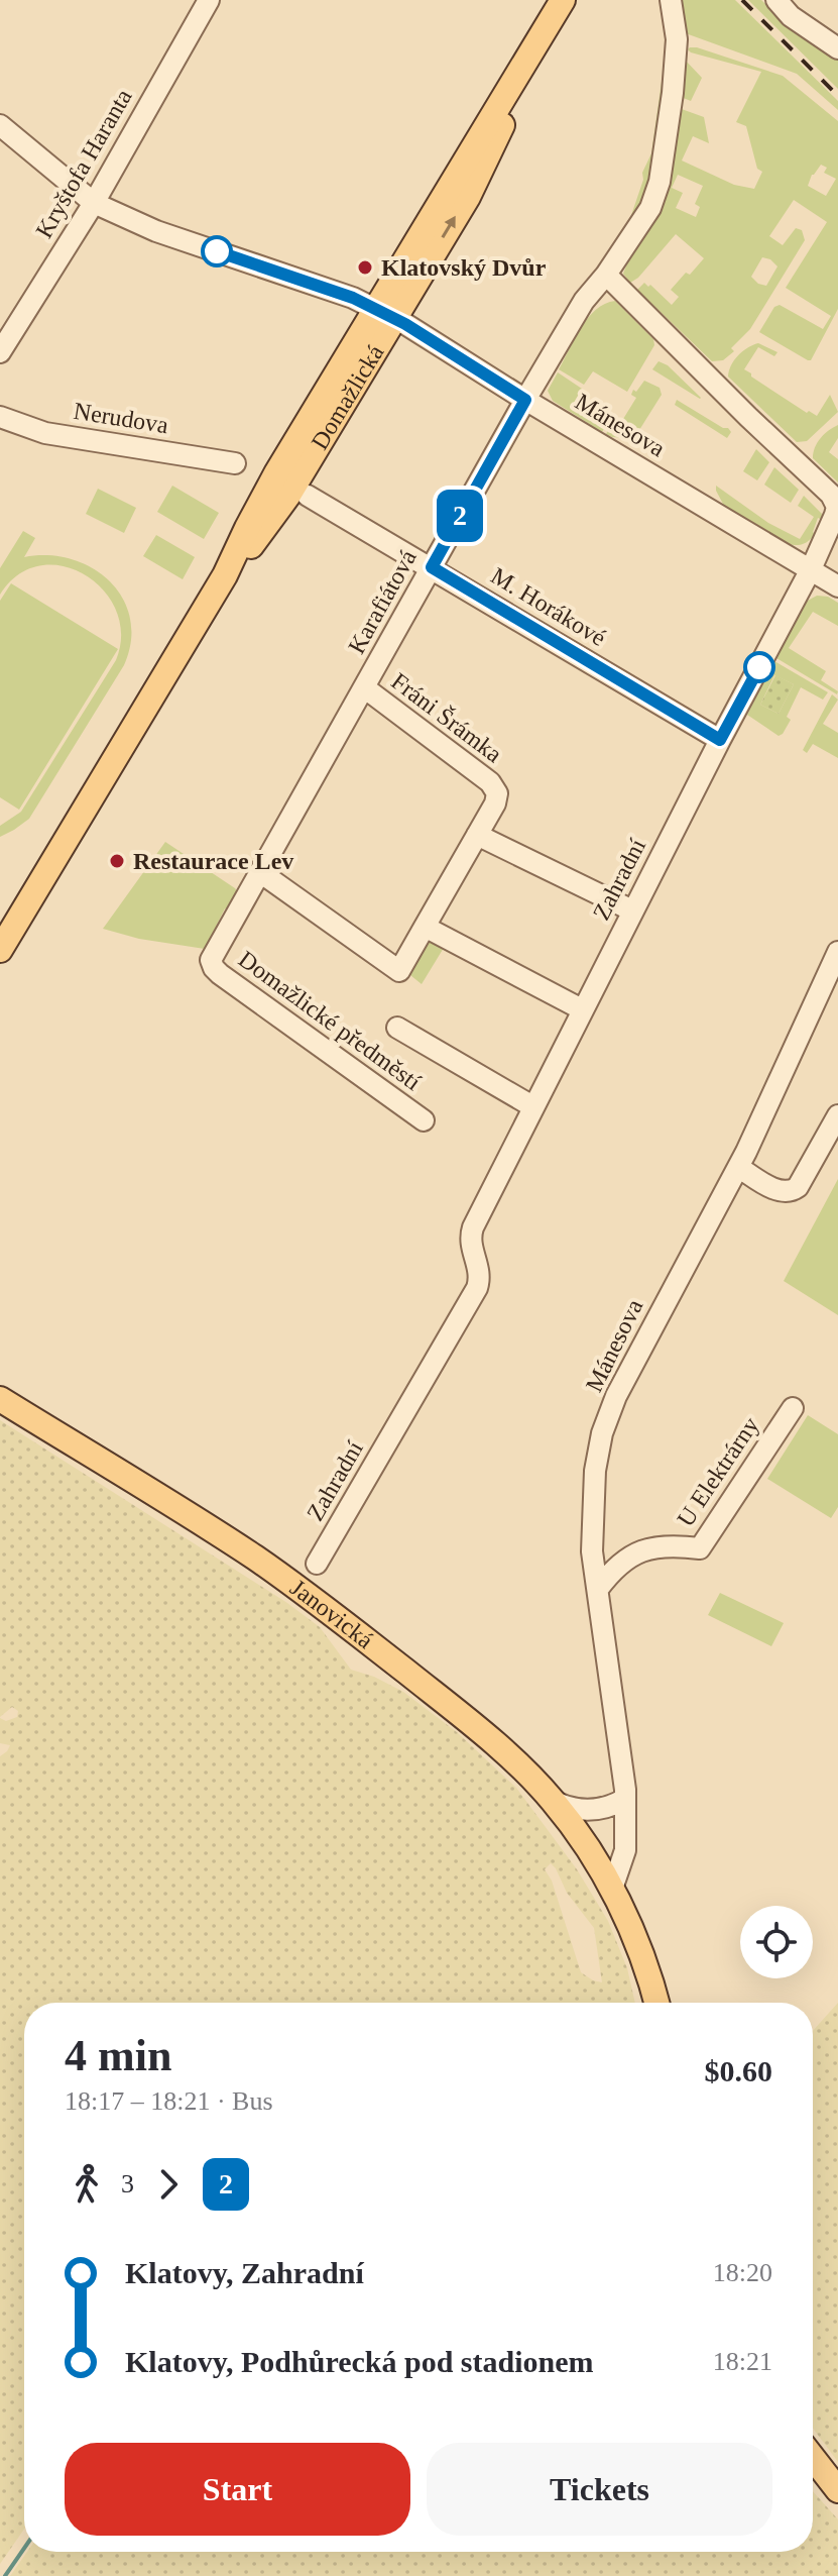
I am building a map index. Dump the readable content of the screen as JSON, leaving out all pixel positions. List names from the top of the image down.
{
  "streets": {
    "main road": ["Domažlická", "Janovická"],
    "street": [
      "Kryštofa Haranta",
      "Nerudova",
      "Mánesova",
      "Karafiátová",
      "M. Horákové",
      "Fráni Šrámka",
      "Zahradní",
      "Domažlické předměstí",
      "U Elektrárny"
    ]
  },
  "crossings": [
    ["Kryštofa Haranta", "Mánesova"],
    ["Domažlická", "Mánesova"],
    ["Mánesova", "Karafiátová"],
    ["Mánesova", "Zahradní"],
    ["Mánesova", "U Elektrárny"],
    ["Mánesova", "Janovická"],
    ["Karafiátová", "M. Horákové"],
    ["Karafiátová", "Fráni Šrámka"],
    ["Karafiátová", "Zahradní"],
    ["Karafiátová", "Domažlické předměstí"],
    ["M. Horákové", "Zahradní"]
  ],
  "places": ["Klatovský Dvůr", "Restaurace Lev"],
  "lines": ["bus line 2"],
  "page": {
    "on_map": "2",
    "heading": ["4 min", "18:17 – 18:21 · Bus", "$0.60"],
    "legs": ["3", "2"],
    "list": [
      {
        "name": "Klatovy, Zahradní",
        "value": "18:20"
      },
      {
        "name": "Klatovy, Podhůrecká pod stadionem",
        "value": "18:21"
      }
    ],
    "buttons": ["Start", "Tickets"]
  }
}
